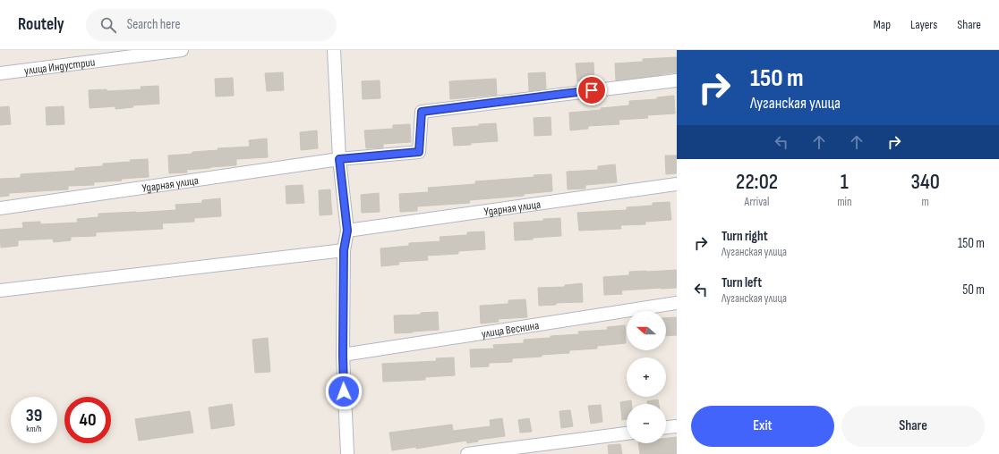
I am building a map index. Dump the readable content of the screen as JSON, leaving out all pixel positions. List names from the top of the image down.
{
  "streets": {
    "street": ["улица Индустрии", "Ударная улица", "улица Веснина"]
  },
  "north": "left",
  "page": {
    "header": "Routely",
    "search": "Search here",
    "nav": ["Map", "Layers", "Share"],
    "turn": ["150 m", "Луганская улица"],
    "eta": [
      "22:02",
      "Arrival",
      "1",
      "min",
      "340",
      "m"
    ],
    "list": [
      {
        "name": "Turn right",
        "note": "Луганская улица",
        "value": "150 m"
      },
      {
        "name": "Turn left",
        "note": "Луганская улица",
        "value": "50 m"
      }
    ],
    "map_buttons": ["+", "−"],
    "speed": "39 km/h",
    "limit": "40",
    "buttons": ["Exit", "Share"]
  }
}
